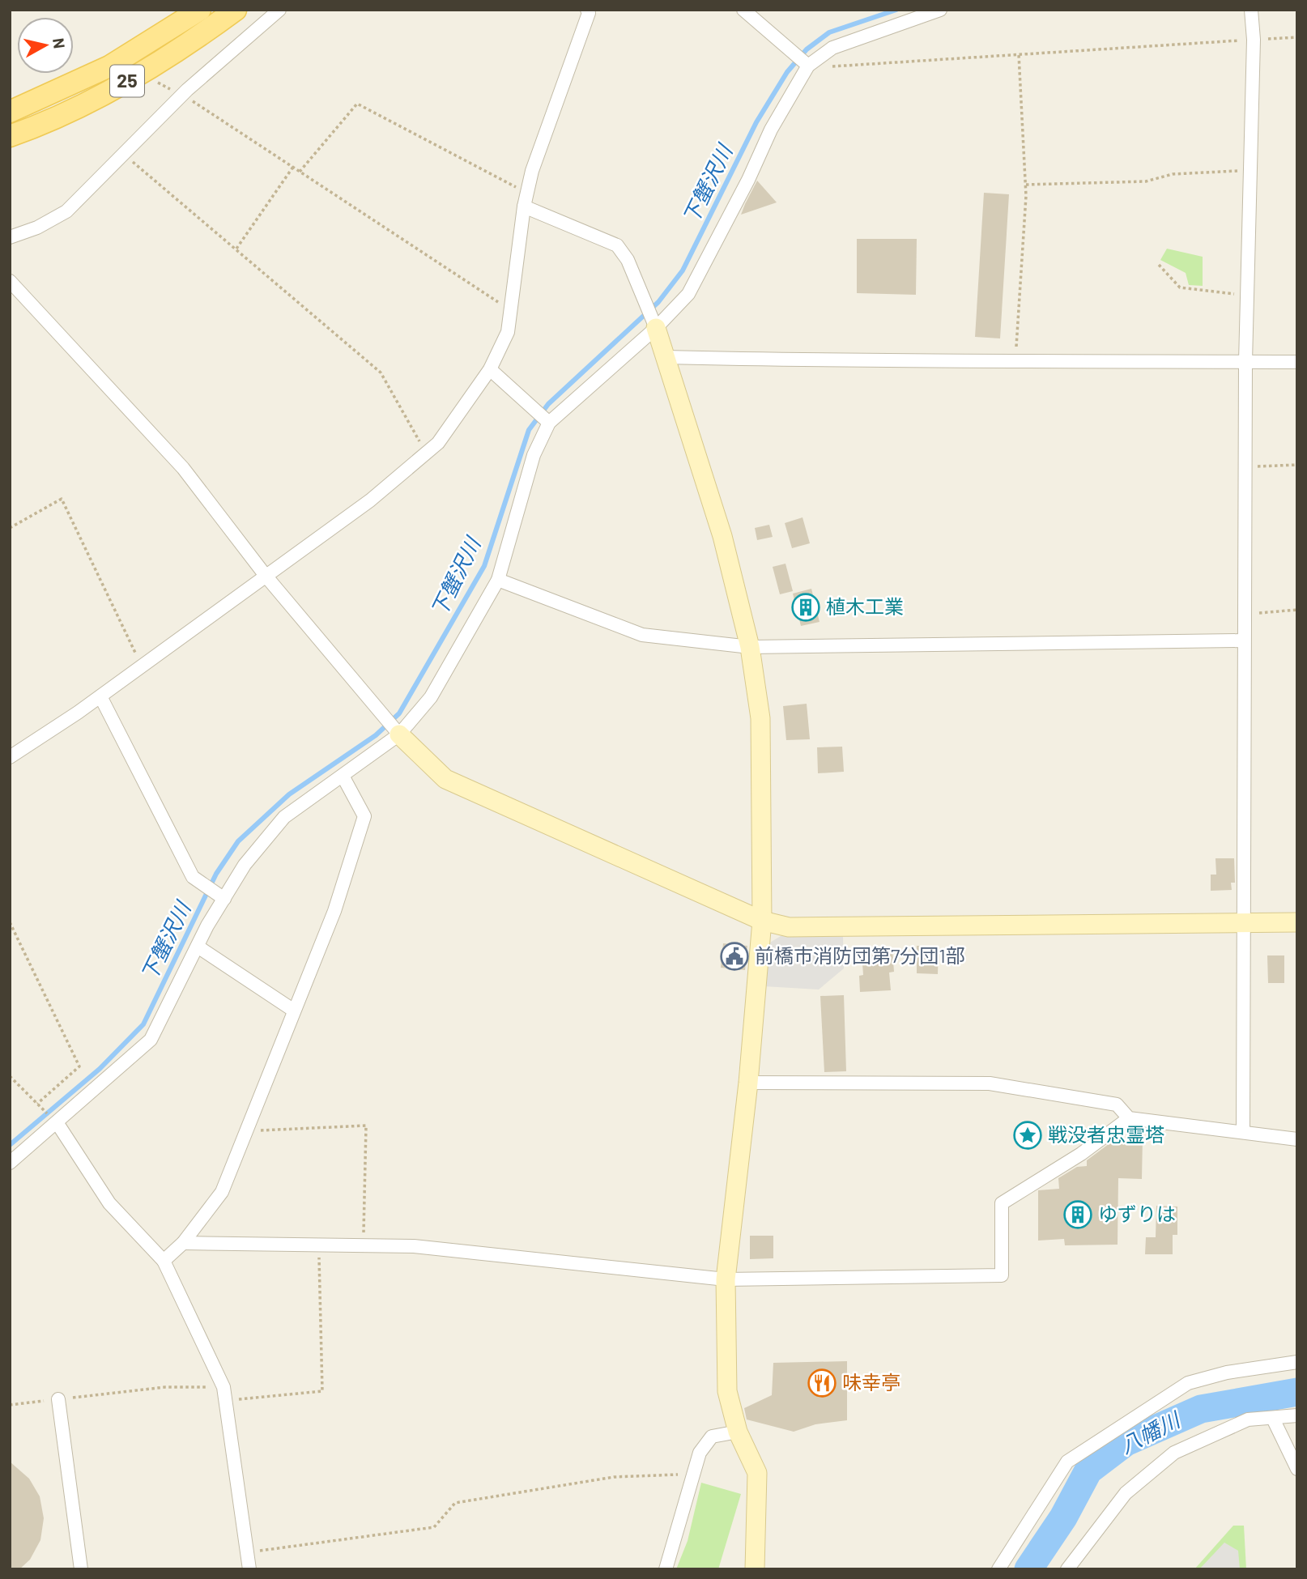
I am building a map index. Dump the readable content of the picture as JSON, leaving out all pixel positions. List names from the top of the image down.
{
  "streets": {
    "main road": ["25"]
  },
  "water": ["下蟹沢川", "八幡川"],
  "places": {
    "building": ["植木工業", "ゆずりは"],
    "public building": ["前橋市消防団第7分団1部"],
    "place": ["戦没者忠霊塔"],
    "restaurant": ["味幸亭"]
  },
  "north": "right"
}
